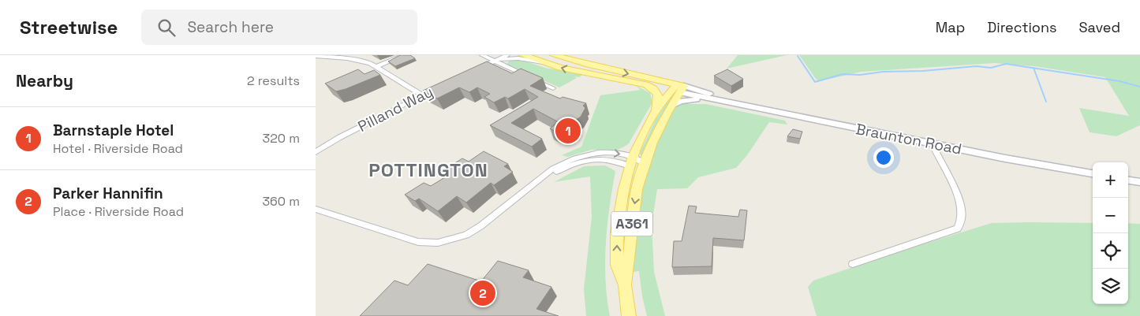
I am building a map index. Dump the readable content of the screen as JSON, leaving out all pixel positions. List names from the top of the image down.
{
  "streets": {
    "main road": ["Braunton Road", "A361"],
    "street": ["Pilland Way"]
  },
  "crossings": [
    ["Braunton Road", "A361"]
  ],
  "districts": ["POTTINGTON"],
  "page": {
    "header": "Streetwise",
    "search": "Search here",
    "nav": ["Map", "Directions", "Saved"],
    "heading": ["Nearby", "2 results"],
    "list": [
      {
        "mark": "1",
        "name": "Barnstaple Hotel",
        "note": "Hotel · Riverside Road",
        "value": "320 m"
      },
      {
        "mark": "2",
        "name": "Parker Hannifin",
        "note": "Place · Riverside Road",
        "value": "360 m"
      }
    ],
    "pins": ["1", "2"],
    "map_buttons": ["+", "−"]
  }
}
